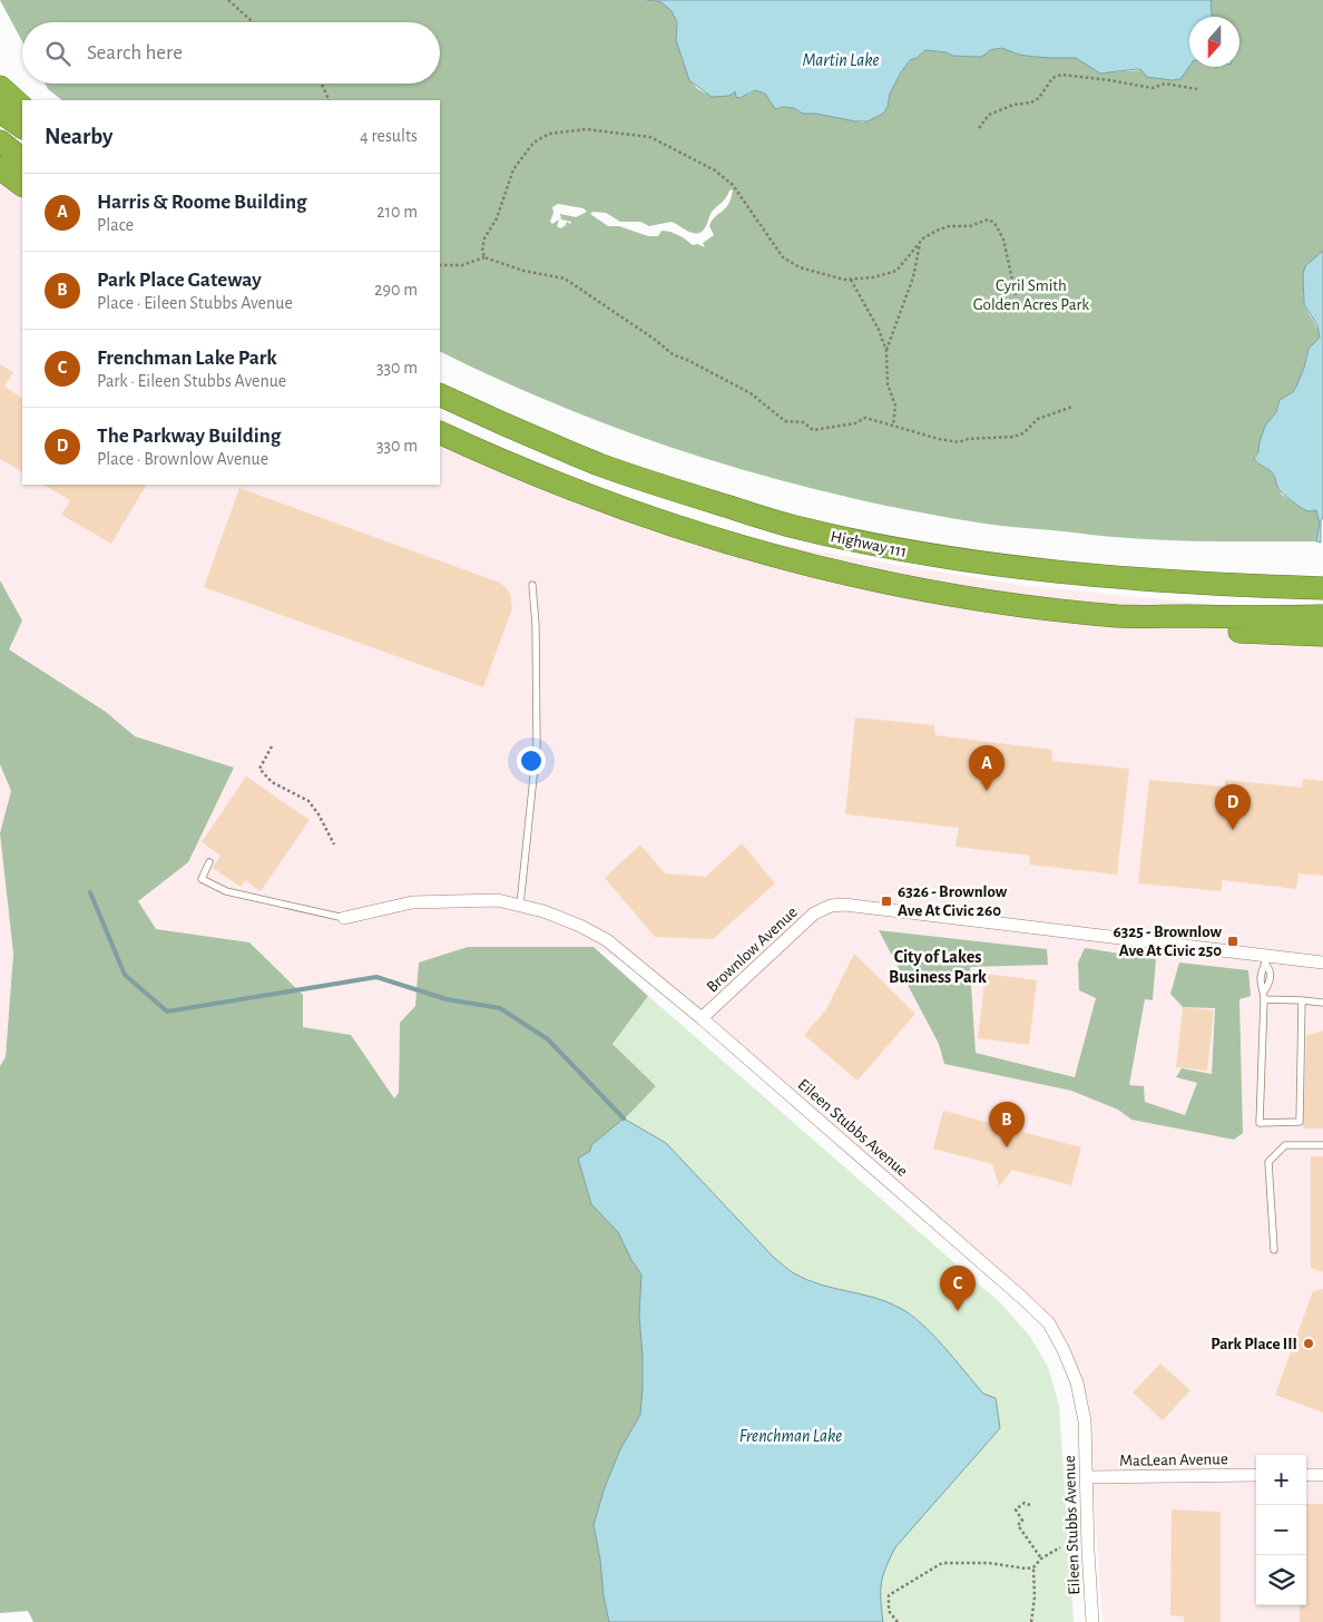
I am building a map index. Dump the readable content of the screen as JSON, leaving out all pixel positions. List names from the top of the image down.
{
  "streets": {
    "highway": ["Highway 111"],
    "street": ["Brownlow Avenue", "Eileen Stubbs Avenue", "MacLean Avenue"]
  },
  "crossings": [
    ["Brownlow Avenue", "Eileen Stubbs Avenue"],
    ["Eileen Stubbs Avenue", "MacLean Avenue"]
  ],
  "districts": ["City of Lakes Business Park"],
  "water": ["Martin Lake", "Frenchman Lake"],
  "parks": ["Cyril Smith Golden Acres Park"],
  "places": {
    "transit": ["6326 - Brownlow Ave At Civic 260", "6325 - Brownlow Ave At Civic 250"],
    "other": ["Park Place III"]
  },
  "north": "bottom",
  "page": {
    "search": "Search here",
    "heading": ["Nearby", "4 results"],
    "list": [
      {
        "mark": "A",
        "name": "Harris & Roome Building",
        "note": "Place",
        "value": "210 m"
      },
      {
        "mark": "B",
        "name": "Park Place Gateway",
        "note": "Place · Eileen Stubbs Avenue",
        "value": "290 m"
      },
      {
        "mark": "C",
        "name": "Frenchman Lake Park",
        "note": "Park · Eileen Stubbs Avenue",
        "value": "330 m"
      },
      {
        "mark": "D",
        "name": "The Parkway Building",
        "note": "Place · Brownlow Avenue",
        "value": "330 m"
      }
    ],
    "pins": [
      "A",
      "D",
      "B",
      "C"
    ],
    "map_buttons": ["+", "−"]
  }
}
